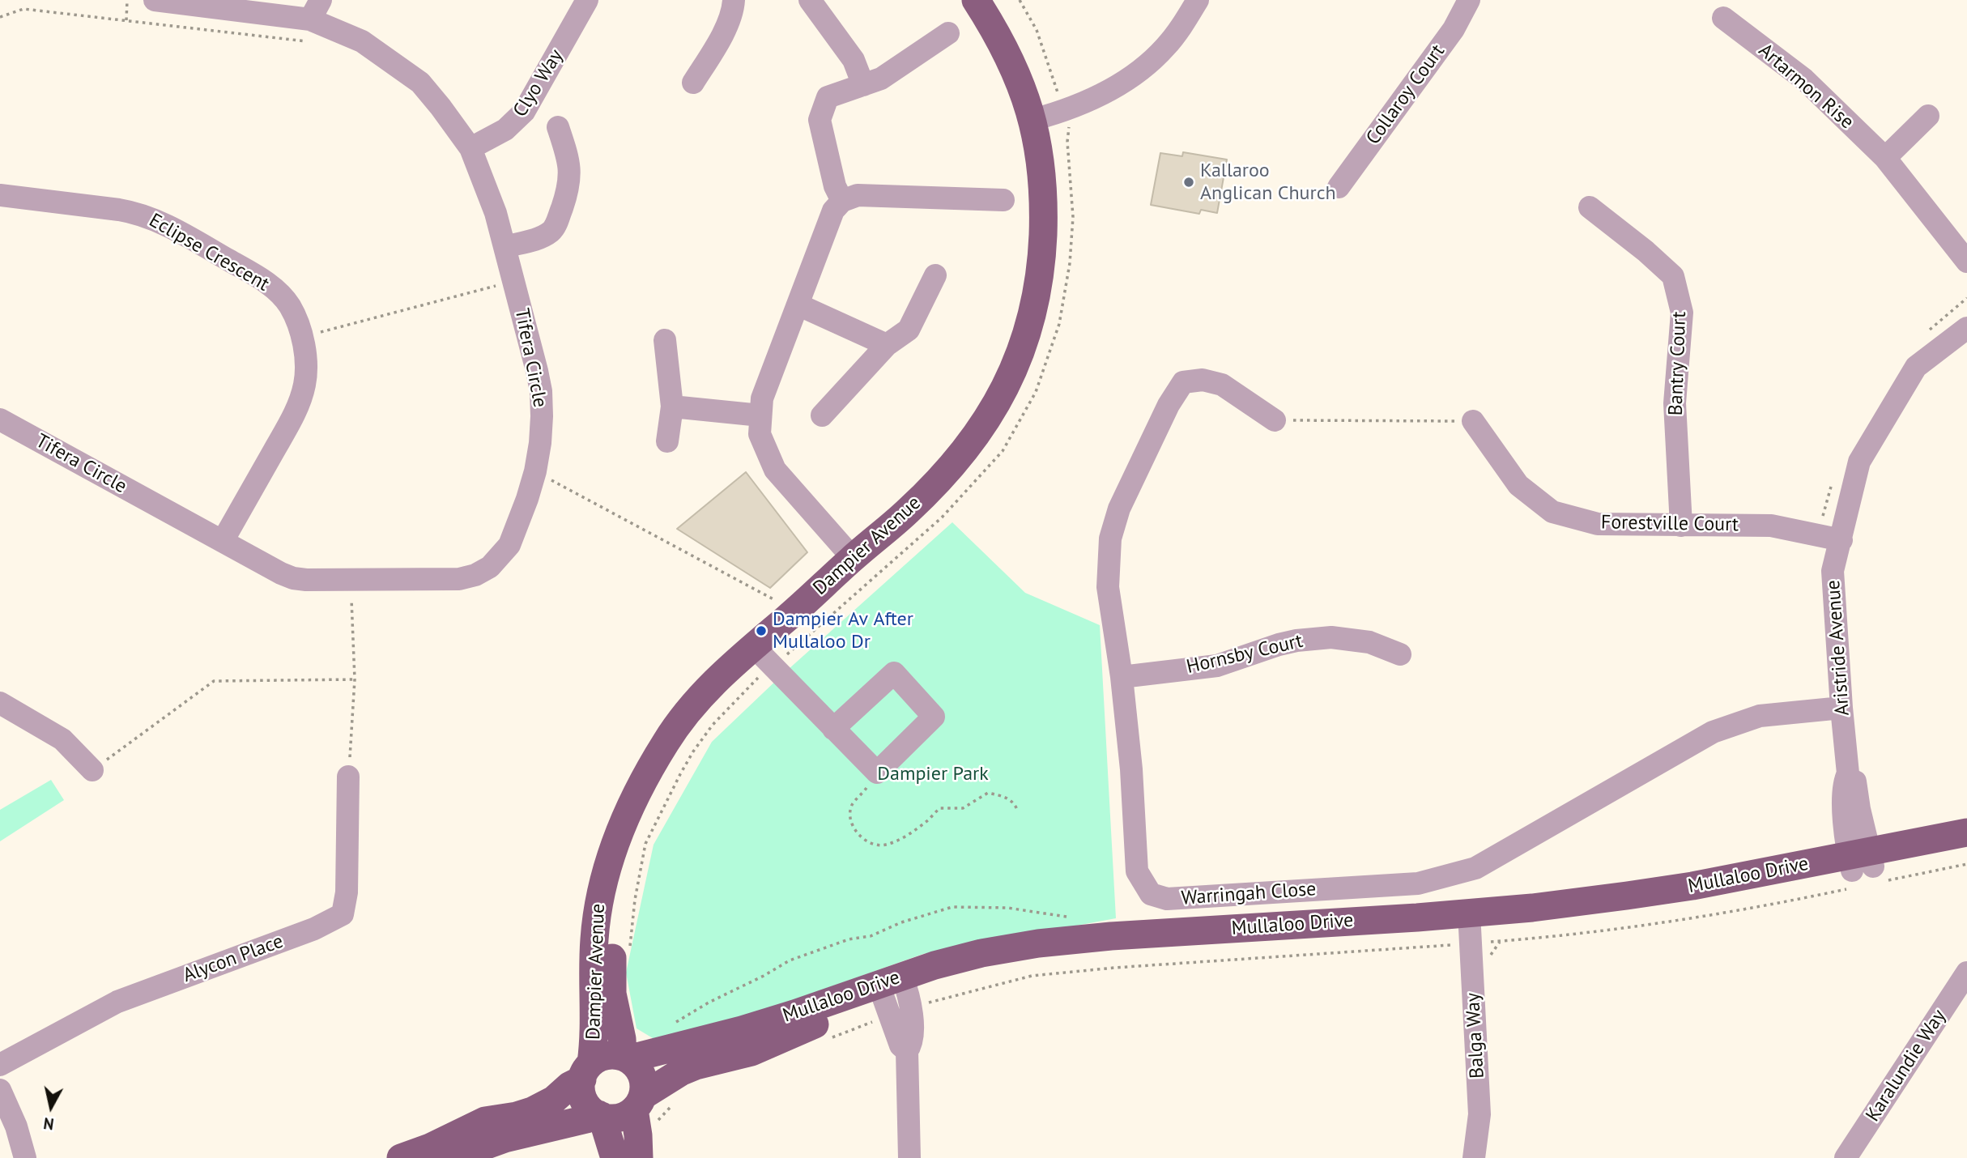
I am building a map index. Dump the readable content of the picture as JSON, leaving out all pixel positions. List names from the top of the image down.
{
  "streets": {
    "main road": ["Dampier Avenue", "Mullaloo Drive"],
    "street": [
      "Clyo Way",
      "Artarmon Rise",
      "Collaroy Court",
      "Eclipse Crescent",
      "Tifera Circle",
      "Bantry Court",
      "Forestville Court",
      "Aristride Avenue",
      "Hornsby Court",
      "Warringah Close",
      "Alycon Place",
      "Balga Way",
      "Karalundie Way"
    ]
  },
  "crossings": [
    ["Clyo Way", "Tifera Circle"],
    ["Eclipse Crescent", "Tifera Circle"],
    ["Bantry Court", "Forestville Court"],
    ["Forestville Court", "Aristride Avenue"],
    ["Dampier Avenue", "Mullaloo Drive"],
    ["Aristride Avenue", "Mullaloo Drive"],
    ["Aristride Avenue", "Warringah Close"],
    ["Hornsby Court", "Warringah Close"],
    ["Mullaloo Drive", "Balga Way"]
  ],
  "parks": ["Dampier Park"],
  "places": ["Kallaroo Anglican Church", "Dampier Av After Mullaloo Dr"],
  "north": "bottom"
}
